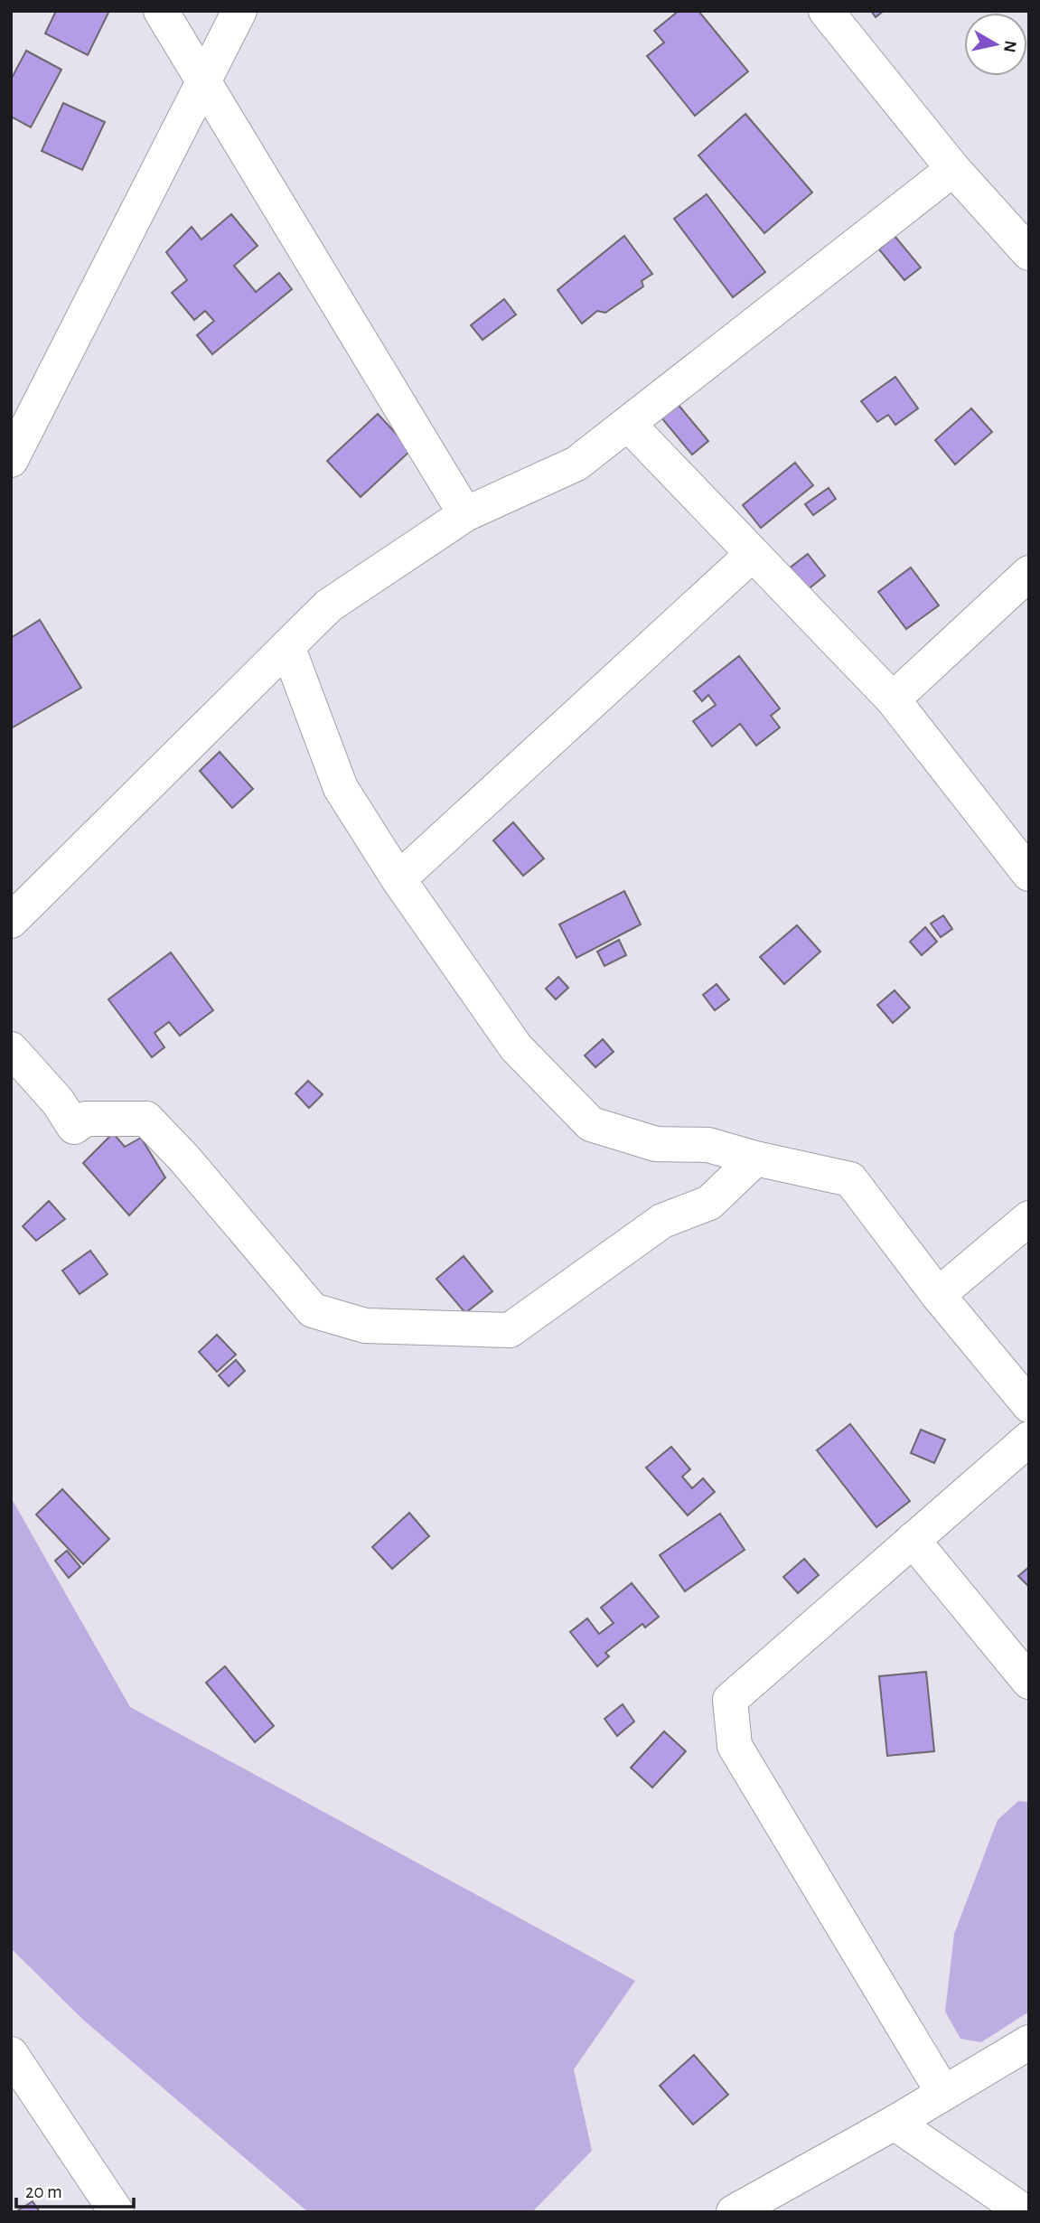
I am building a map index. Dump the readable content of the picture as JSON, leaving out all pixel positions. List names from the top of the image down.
{
  "scale_bar": "20 m",
  "north": "right"
}
